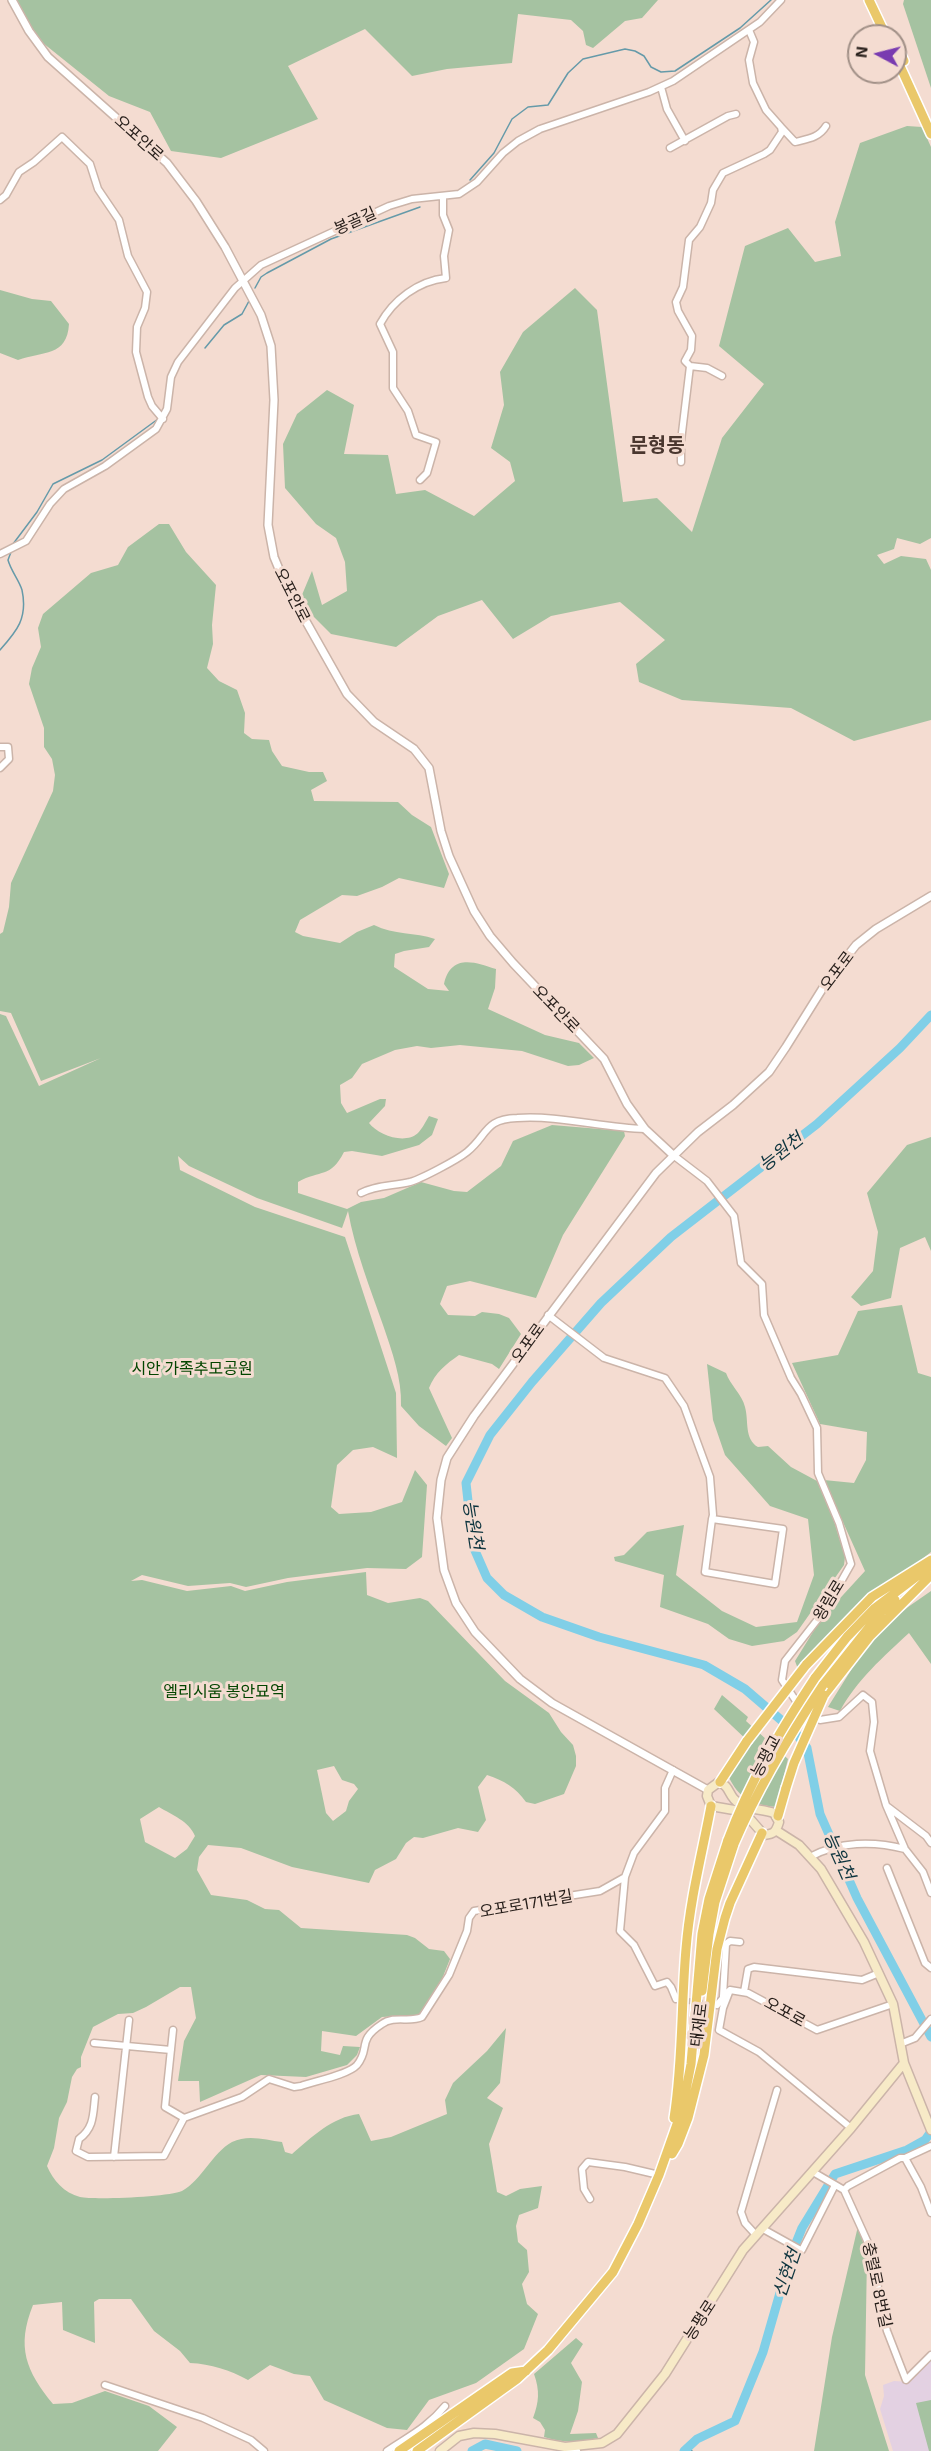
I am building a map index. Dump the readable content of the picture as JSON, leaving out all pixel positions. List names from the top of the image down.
{
  "streets": {
    "highway": ["능평교", "태재로"],
    "main road": ["능평로"],
    "street": [
      "오포안로",
      "봉골길",
      "오포로",
      "왕림로",
      "오포로171번길",
      "충렬로 8번길"
    ]
  },
  "crossings": [
    ["오포안로", "봉골길"],
    ["오포안로", "오포로"],
    ["오포안로", "왕림로"],
    ["오포로", "왕림로"],
    ["능평교", "태재로"]
  ],
  "districts": ["문형동"],
  "water": ["능원천", "신현천"],
  "parks": ["시안 가족추모공원", "엘리시움 봉안묘역"],
  "north": "left"
}
